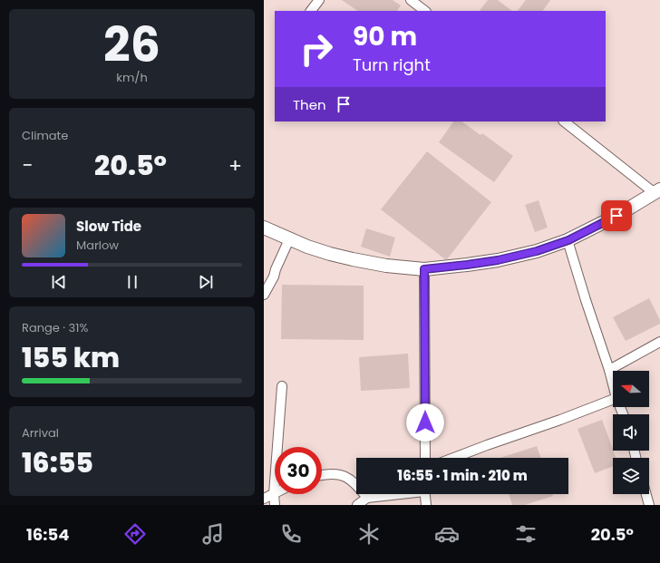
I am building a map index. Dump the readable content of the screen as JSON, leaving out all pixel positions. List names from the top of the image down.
{
  "north": "left",
  "page": {
    "tile": [
      ["26", "km/h"],
      "Climate",
      ["Range · 31%", "155 km"],
      ["Arrival", "16:55"]
    ],
    "turn": ["90 m", "Turn right"],
    "then": "Then",
    "heat": ["−", "20.5°", "+"],
    "song": ["Slow Tide", "Marlow"],
    "limit": "30",
    "trip": "16:55 · 1 min · 210 m",
    "tabs": ["16:54", "20.5°"]
  }
}
